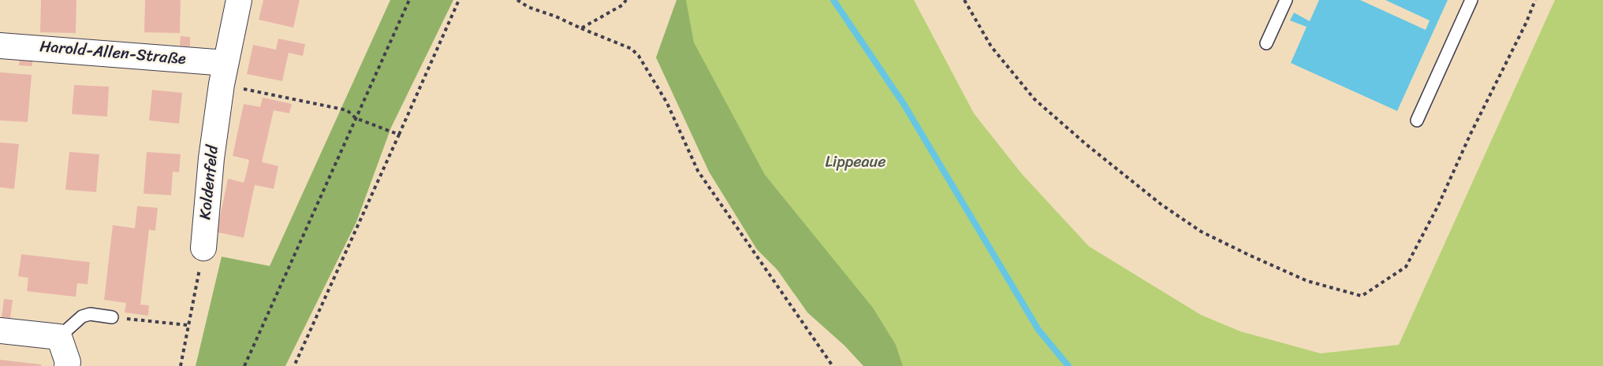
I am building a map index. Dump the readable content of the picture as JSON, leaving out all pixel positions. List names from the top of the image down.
{
  "streets": {
    "street": ["Harold-Allen-Straße", "Koldenfeld"]
  },
  "crossings": [
    ["Harold-Allen-Straße", "Koldenfeld"]
  ],
  "parks": ["Lippeaue"]
}
